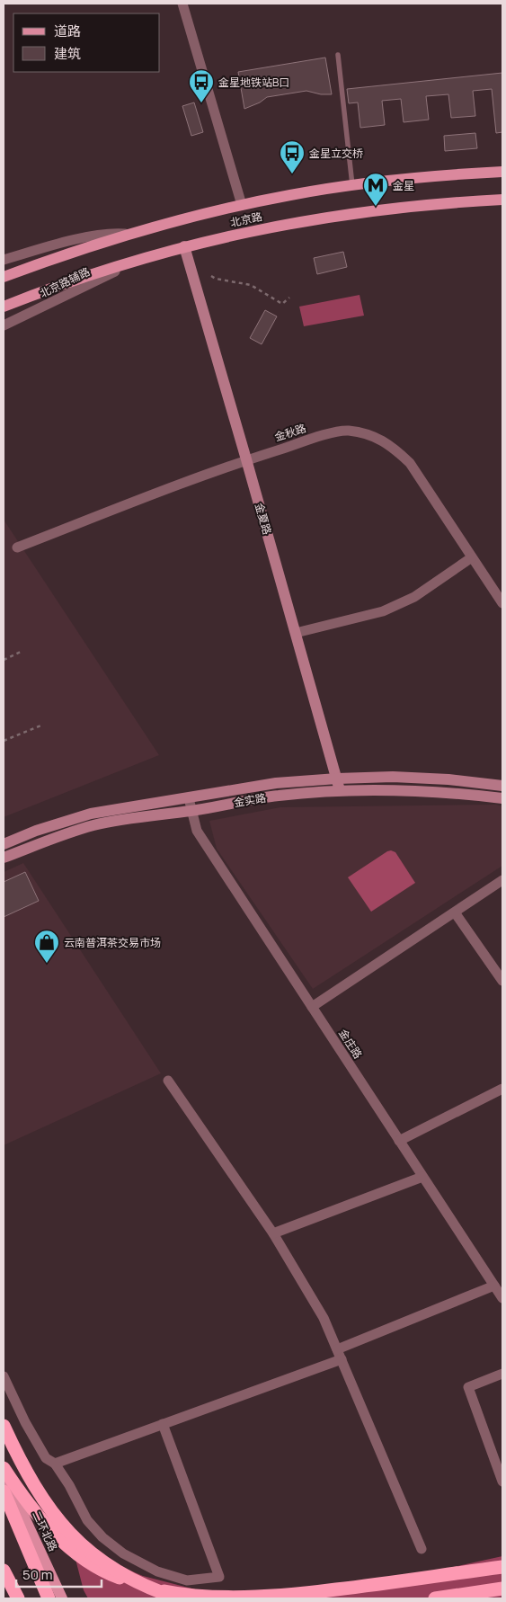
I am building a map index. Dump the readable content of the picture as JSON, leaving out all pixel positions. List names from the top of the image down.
{
  "streets": {
    "main road": ["北京路", "二环北路"],
    "street": [
      "北京路辅路",
      "金秋路",
      "金夏路",
      "金实路",
      "金庄路"
    ]
  },
  "crossings": [
    ["北京路", "北京路辅路"],
    ["北京路", "金夏路"],
    ["金秋路", "金夏路"],
    ["金夏路", "金实路"],
    ["金实路", "金庄路"]
  ],
  "places": {
    "bus stop": ["金星地铁站B口", "金星立交桥"],
    "metro station": ["金星"],
    "shop": ["云南普洱茶交易市场"]
  },
  "legend": ["道路", "建筑"],
  "scale_bar": "50 m"
}
